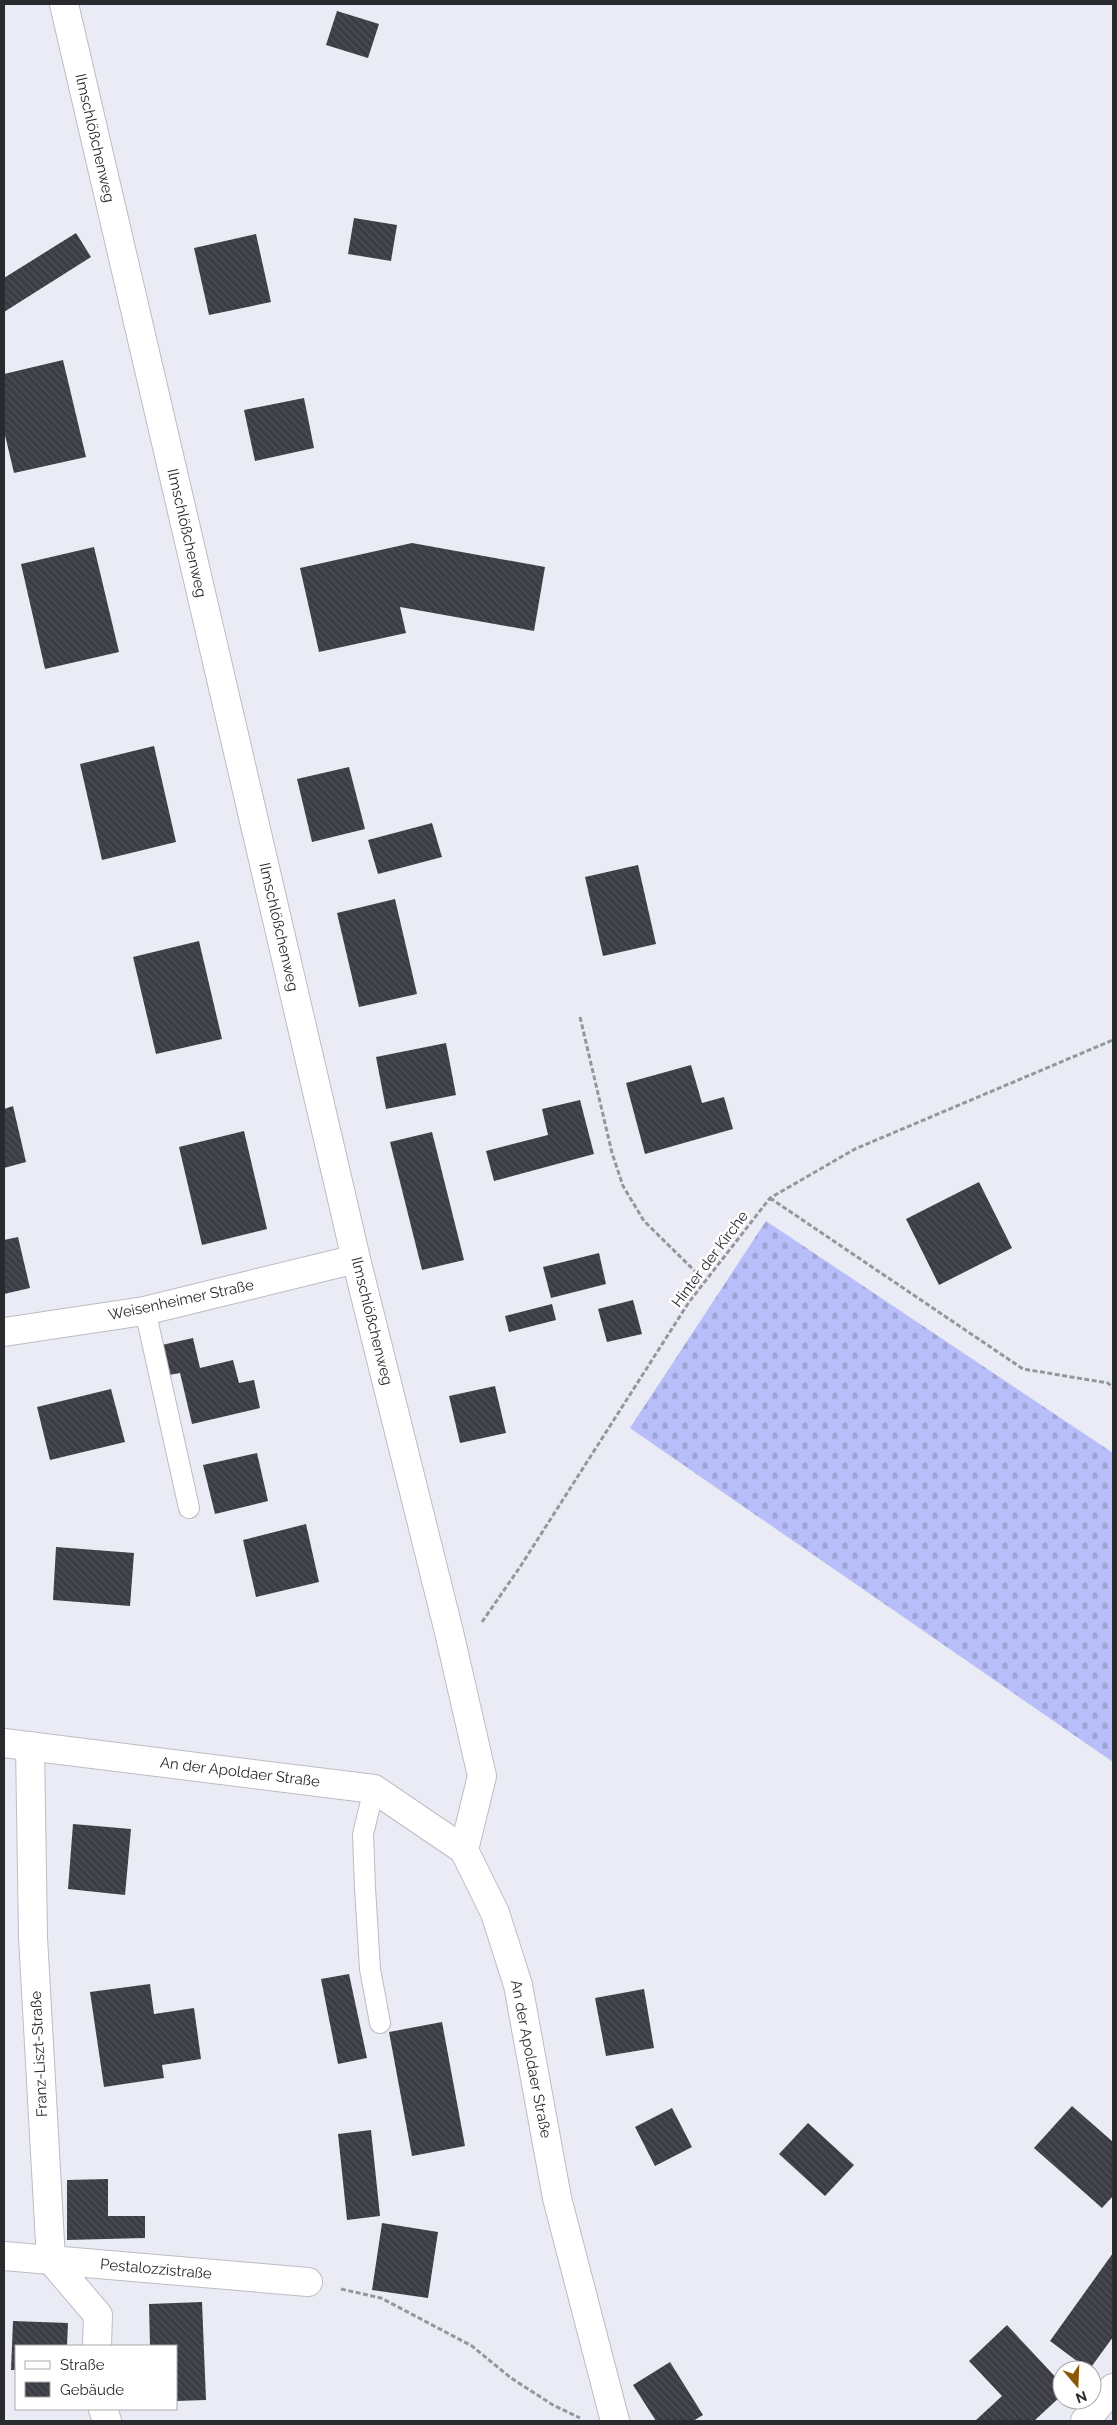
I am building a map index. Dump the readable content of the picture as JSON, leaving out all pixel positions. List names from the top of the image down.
{
  "streets": {
    "street": [
      "Ilmschlößchenweg",
      "Weisenheimer Straße",
      "An der Apoldaer Straße",
      "Franz-Liszt-Straße",
      "Pestalozzistraße"
    ],
    "path": ["Hinter der Kirche"]
  },
  "crossings": [
    ["Ilmschlößchenweg", "Hinter der Kirche"],
    ["Ilmschlößchenweg", "Weisenheimer Straße"],
    ["Ilmschlößchenweg", "An der Apoldaer Straße"],
    ["An der Apoldaer Straße", "Franz-Liszt-Straße"],
    ["Franz-Liszt-Straße", "Pestalozzistraße"]
  ],
  "legend": ["Straße", "Gebäude"],
  "north": "bottom"
}
